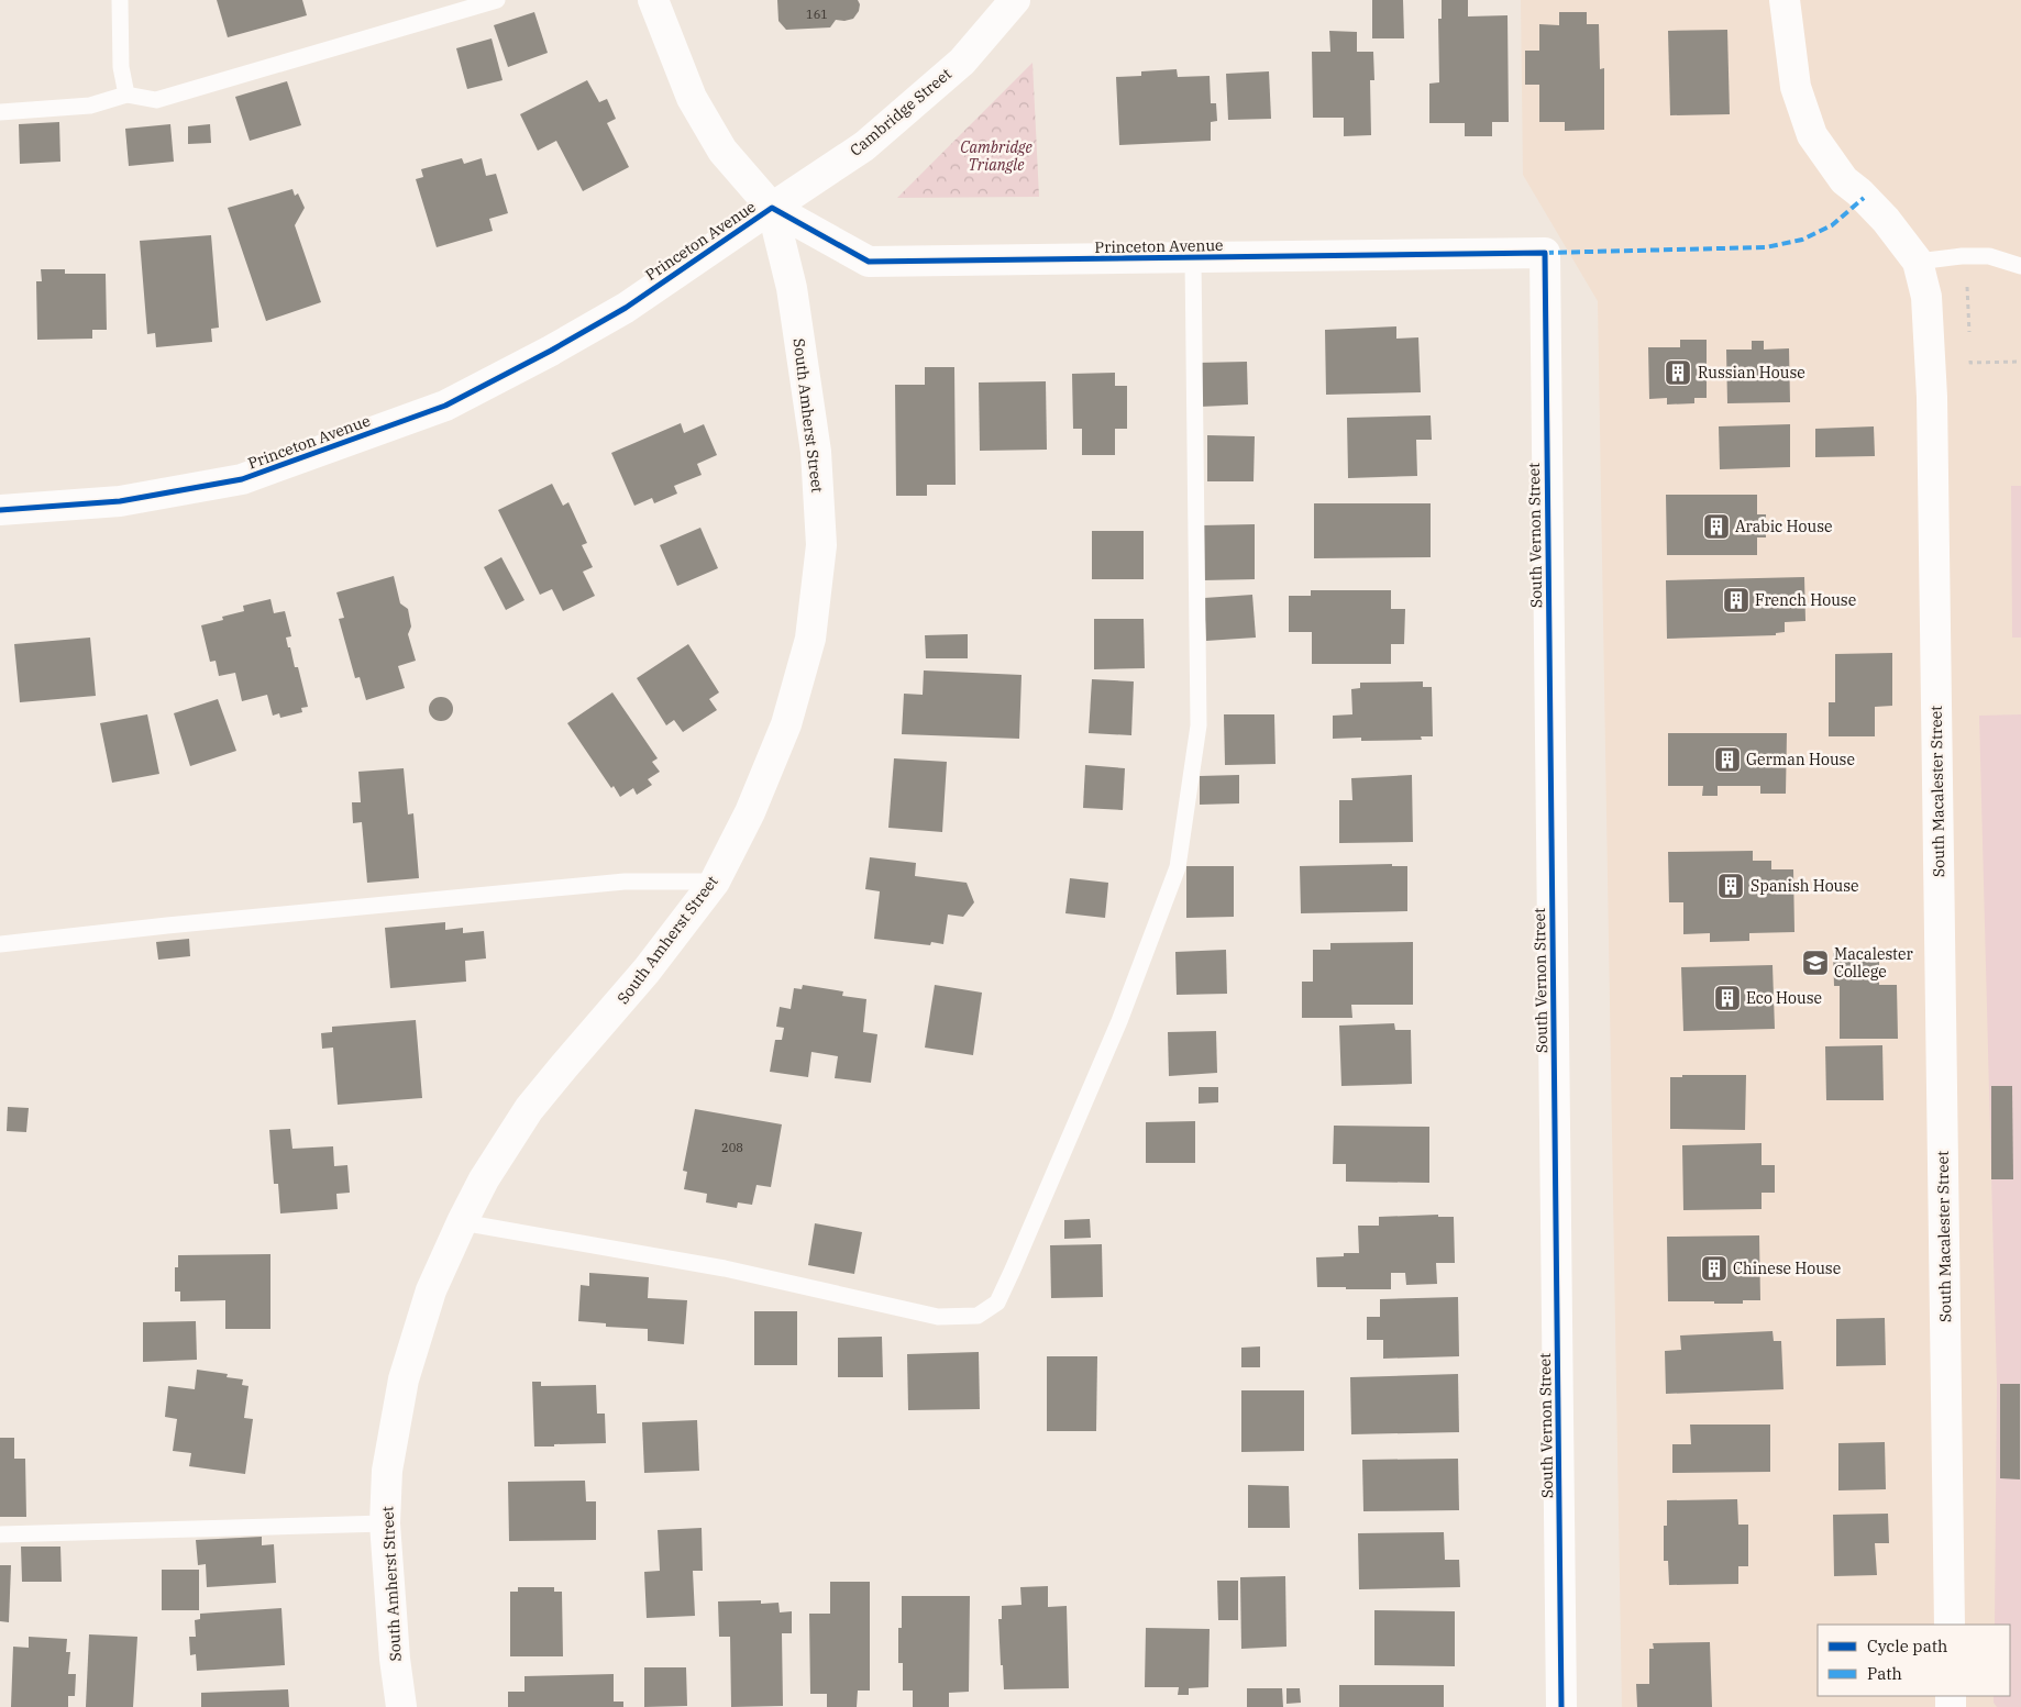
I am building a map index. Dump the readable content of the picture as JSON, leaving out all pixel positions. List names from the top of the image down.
{
  "streets": {
    "street": [
      "Cambridge Street",
      "Princeton Avenue",
      "South Amherst Street",
      "South Vernon Street",
      "South Macalester Street"
    ]
  },
  "crossings": [
    ["Cambridge Street", "Princeton Avenue"],
    ["Cambridge Street", "South Amherst Street"],
    ["Princeton Avenue", "South Amherst Street"],
    ["Princeton Avenue", "South Vernon Street"]
  ],
  "parks": ["Cambridge Triangle"],
  "places": {
    "building": [
      "Russian House",
      "Arabic House",
      "French House",
      "German House",
      "Spanish House",
      "Eco House",
      "Chinese House"
    ],
    "school or university": ["Macalester College"]
  },
  "house_numbers": ["161", "208"],
  "legend": ["Cycle path", "Path"]
}
